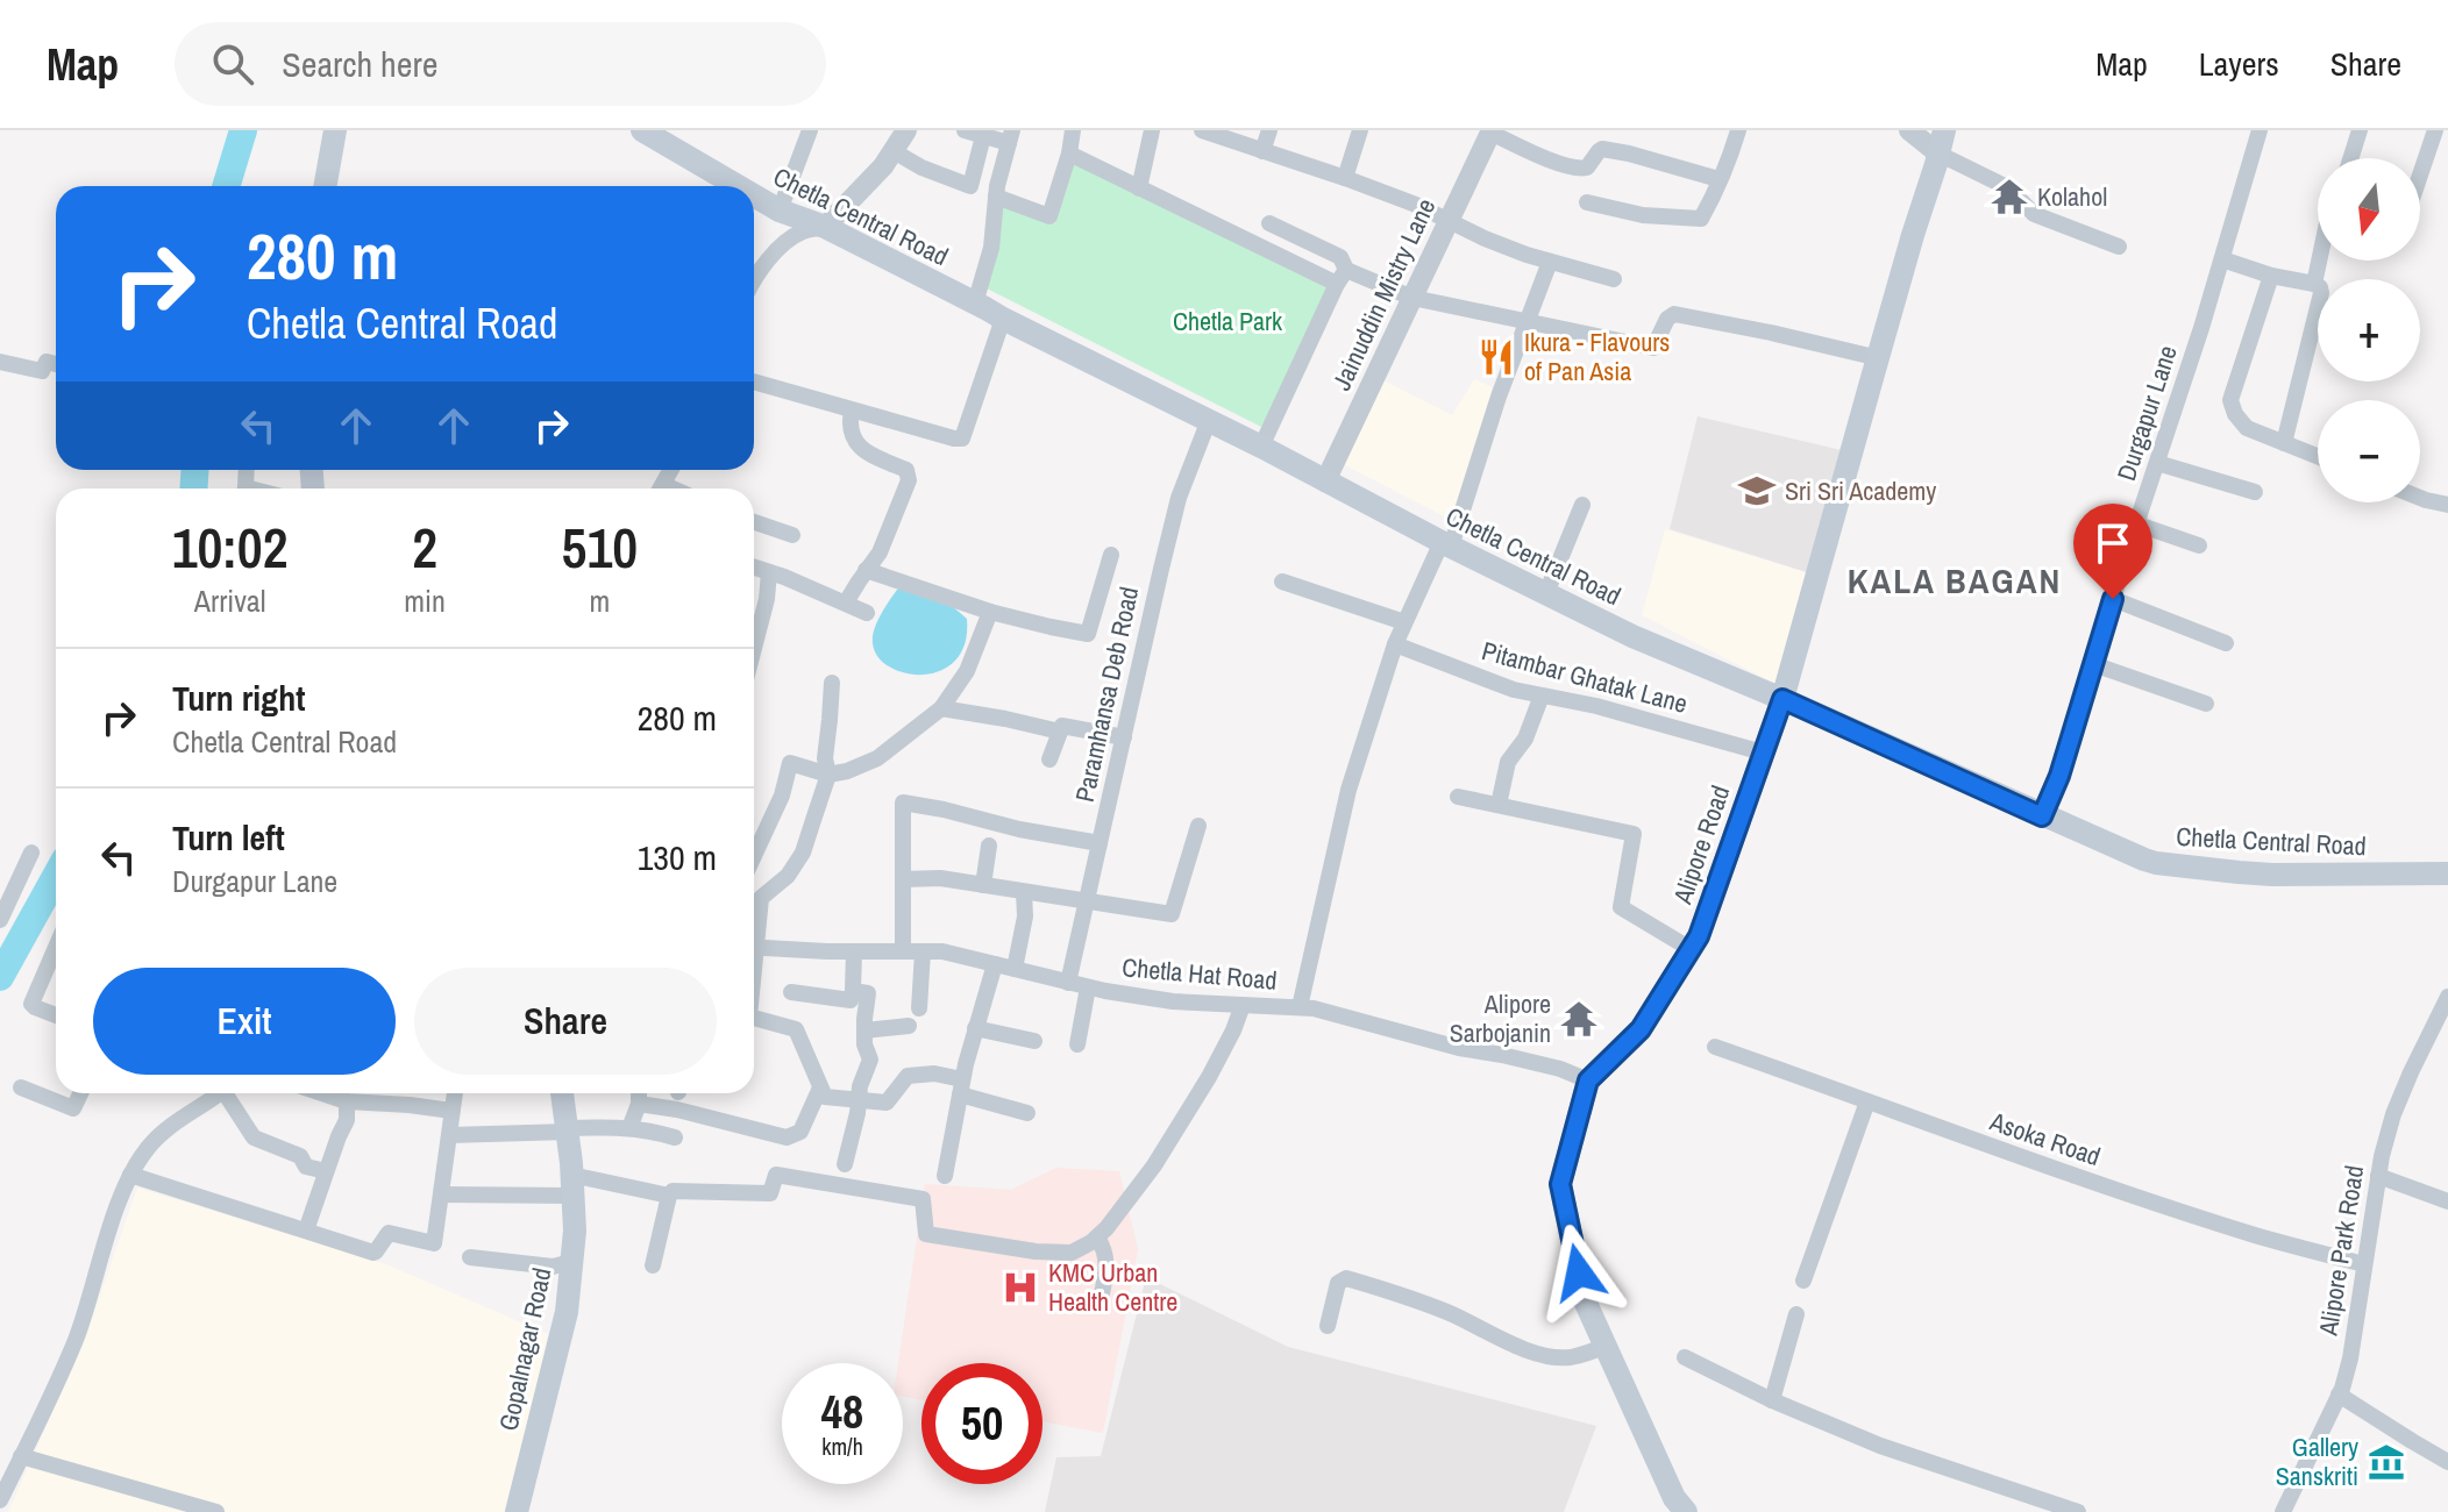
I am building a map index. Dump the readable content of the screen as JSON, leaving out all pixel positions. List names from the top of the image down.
{
  "streets": {
    "main road": ["Chetla Central Road", "Alipore Road", "Gopalnagar Road"],
    "street": [
      "Jainuddin Mistry Lane",
      "Durgapur Lane",
      "Pitambar Ghatak Lane",
      "Paramhansa Deb Road",
      "Chetla Hat Road",
      "Asoka Road",
      "Alipore Park Road"
    ]
  },
  "crossings": [
    ["Chetla Central Road", "Jainuddin Mistry Lane"],
    ["Chetla Central Road", "Durgapur Lane"],
    ["Chetla Central Road", "Paramhansa Deb Road"],
    ["Chetla Central Road", "Alipore Road"],
    ["Pitambar Ghatak Lane", "Alipore Road"],
    ["Paramhansa Deb Road", "Chetla Hat Road"],
    ["Alipore Road", "Chetla Hat Road"],
    ["Asoka Road", "Alipore Park Road"]
  ],
  "districts": ["KALA BAGAN"],
  "parks": ["Chetla Park"],
  "places": {
    "temple": ["Kolahol", "Alipore Sarbojanin"],
    "restaurant": ["Ikura - Flavours of Pan Asia"],
    "school or university": ["Sri Sri Academy"],
    "hospital": ["KMC Urban Health Centre"],
    "museum": ["Gallery Sanskriti"]
  },
  "north": "bottom",
  "page": {
    "header": "Map",
    "search": "Search here",
    "nav": ["Map", "Layers", "Share"],
    "map_buttons": ["+", "−"],
    "turn": ["280 m", "Chetla Central Road"],
    "eta": [
      "10:02",
      "Arrival",
      "2",
      "min",
      "510",
      "m"
    ],
    "list": [
      {
        "name": "Turn right",
        "note": "Chetla Central Road",
        "value": "280 m"
      },
      {
        "name": "Turn left",
        "note": "Durgapur Lane",
        "value": "130 m"
      }
    ],
    "buttons": ["Exit", "Share"],
    "speed": "48 km/h",
    "limit": "50"
  }
}
